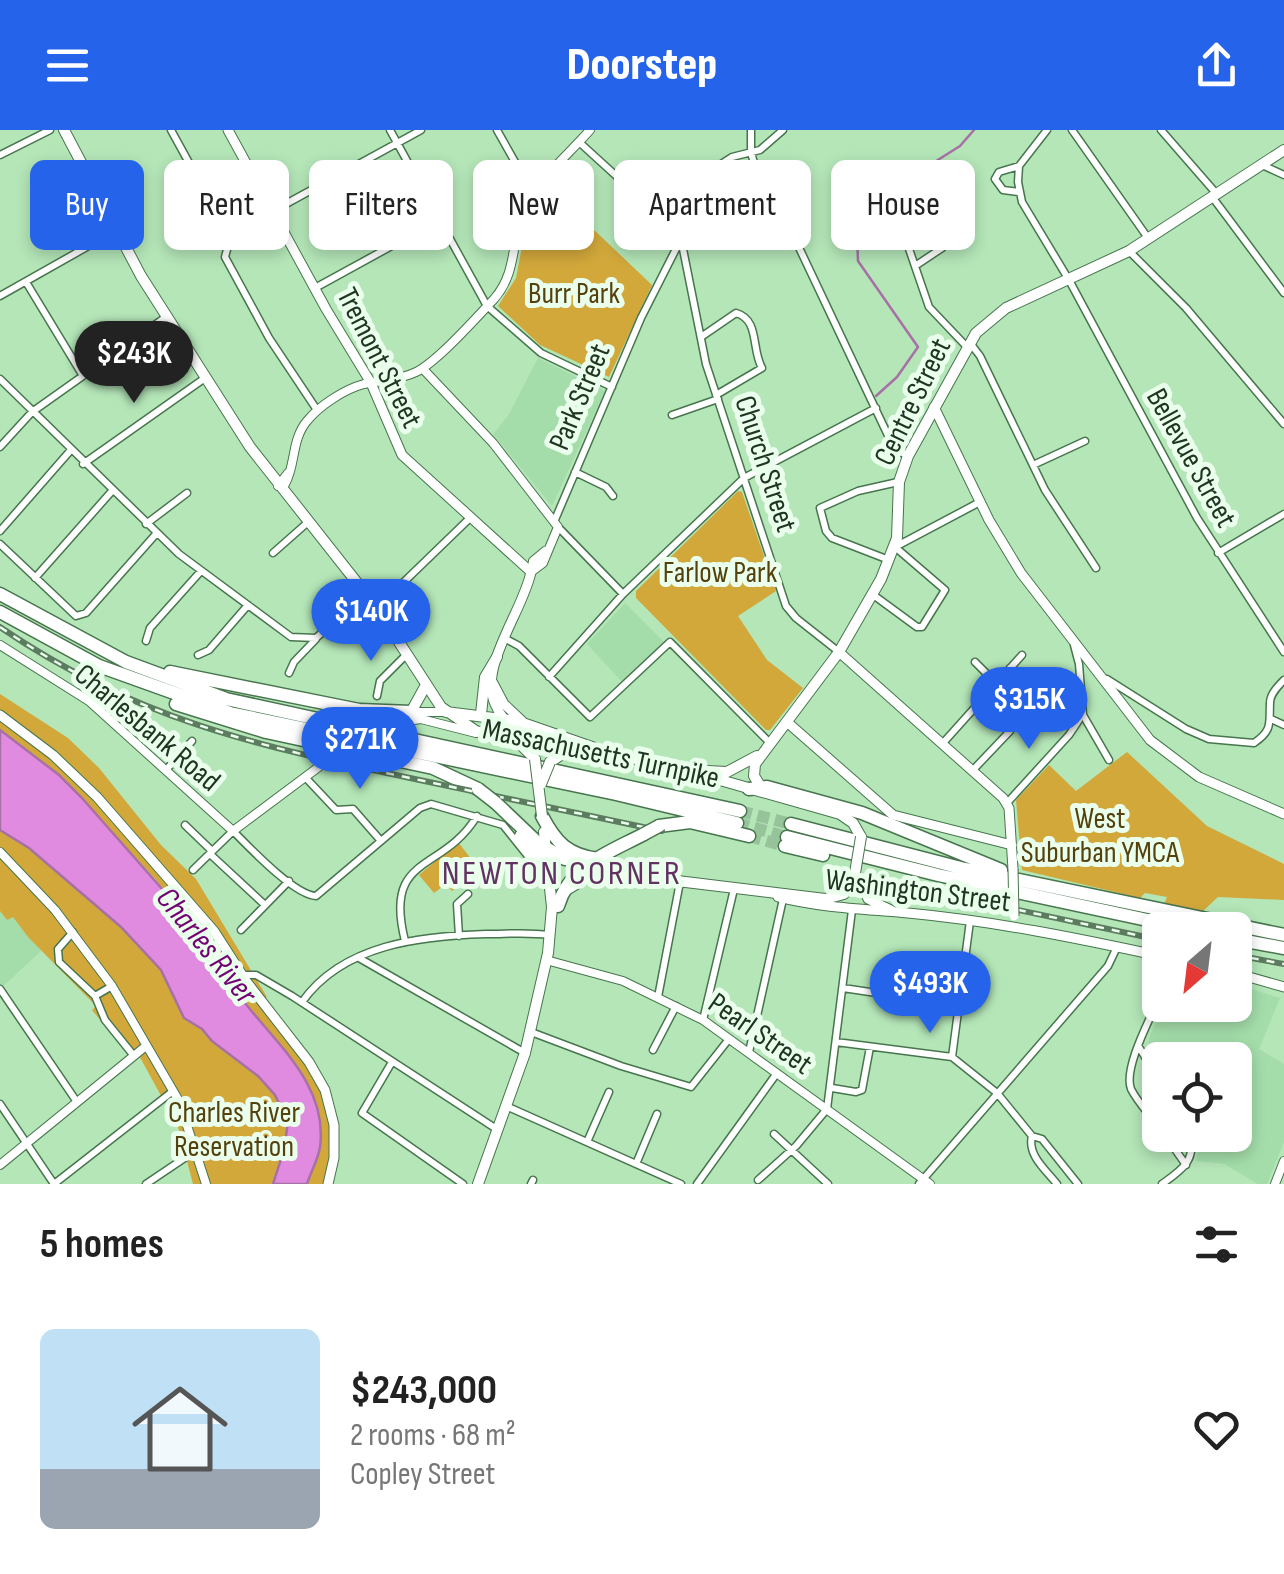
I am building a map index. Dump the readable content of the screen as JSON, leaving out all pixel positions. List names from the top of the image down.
{
  "streets": {
    "highway": ["Massachusetts Turnpike"],
    "main road": [
      "Tremont Street",
      "Park Street",
      "Centre Street",
      "Church Street",
      "Washington Street"
    ],
    "street": ["Bellevue Street", "Charlesbank Road", "Pearl Street"]
  },
  "crossings": [
    ["Tremont Street", "Park Street"],
    ["Centre Street", "Bellevue Street"],
    ["Centre Street", "Church Street"]
  ],
  "districts": ["NEWTON CORNER"],
  "water": ["Charles River"],
  "parks": [
    "Burr Park",
    "Farlow Park",
    "West Suburban YMCA",
    "Charles River Reservation"
  ],
  "north": "bottom left",
  "page": {
    "header": "Doorstep",
    "chip": [
      "Buy",
      "Rent",
      "Filters",
      "New",
      "Apartment",
      "House"
    ],
    "price": [
      "$243K",
      "$140K",
      "$315K",
      "$271K",
      "$493K"
    ],
    "heading": "5 homes",
    "list": [
      {
        "name": "$243,000",
        "note": "2 rooms · 68 m² · Copley Street"
      }
    ]
  }
}
